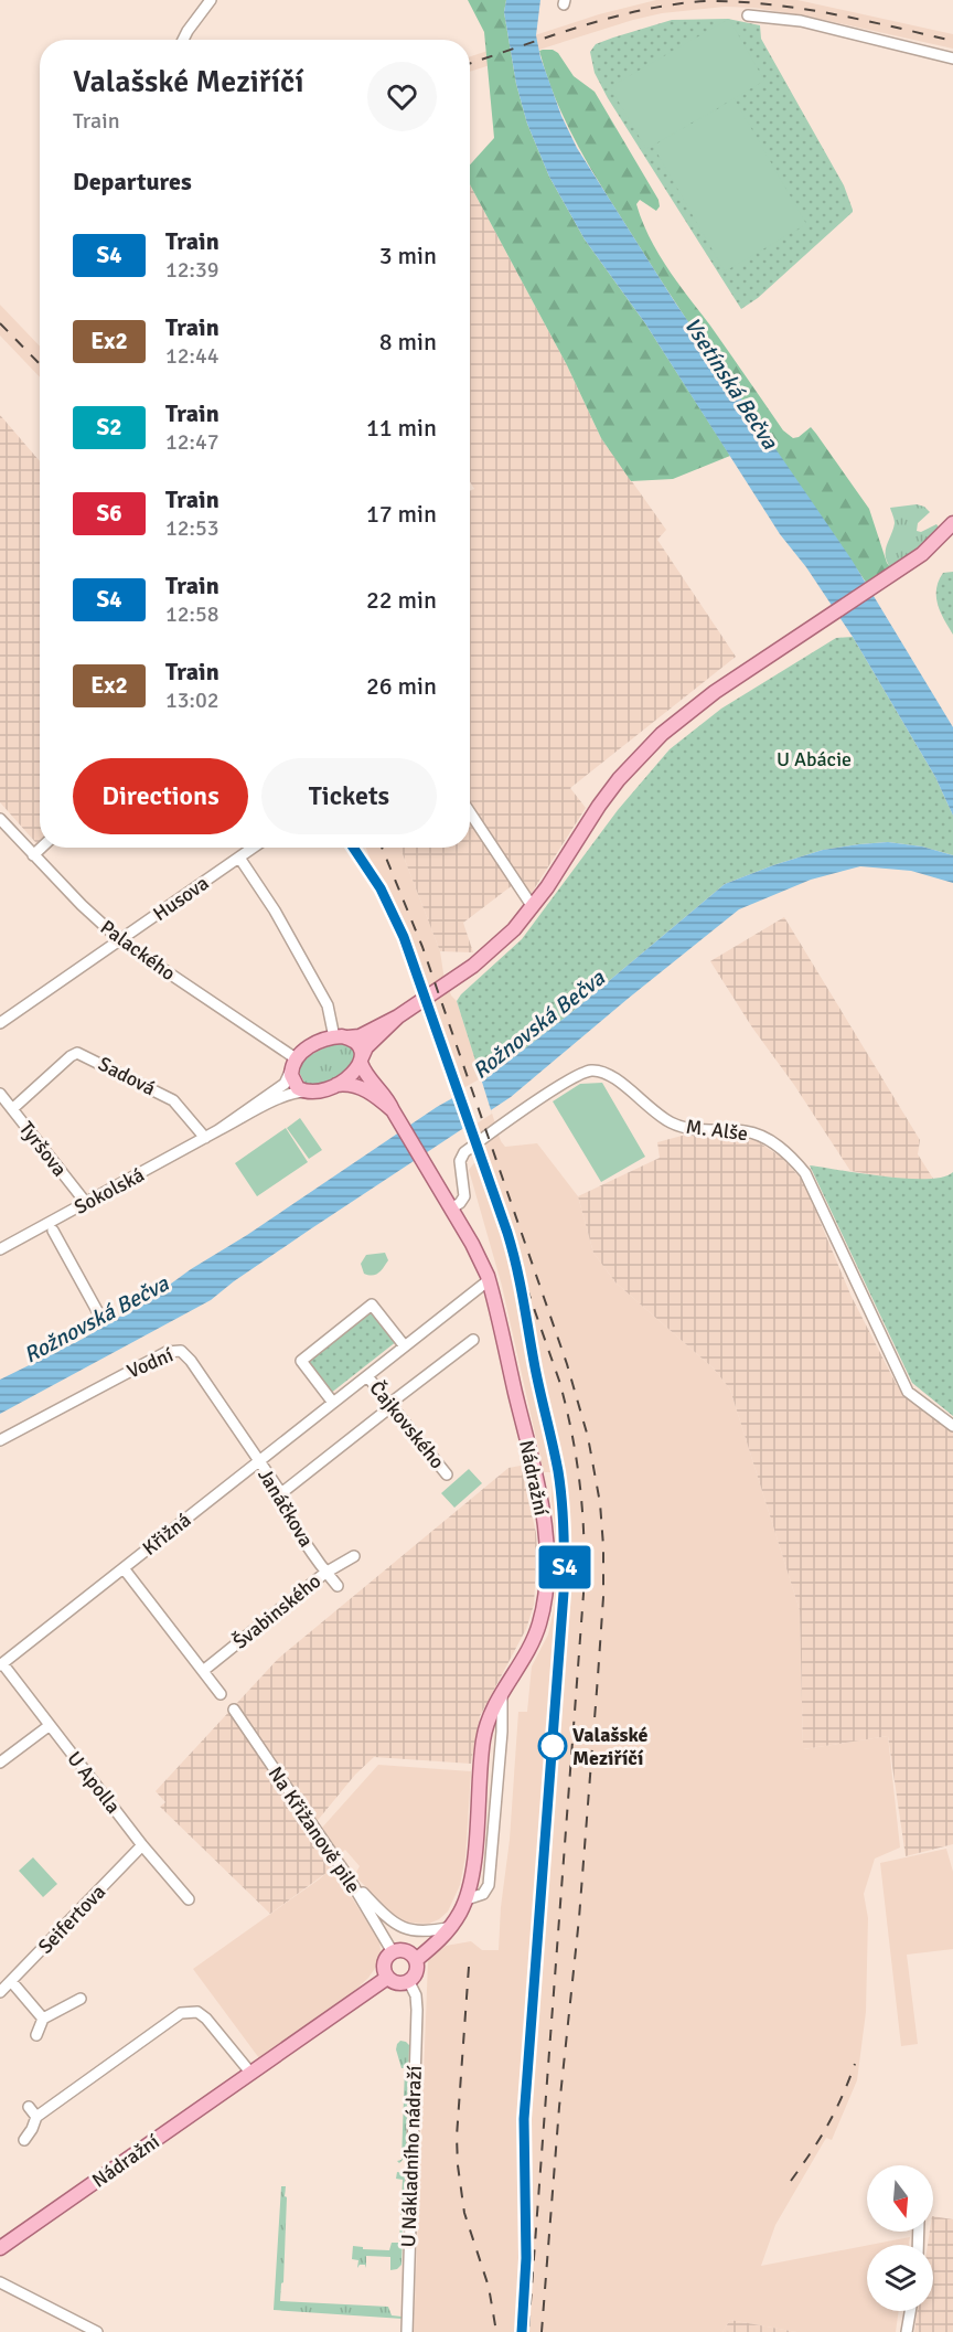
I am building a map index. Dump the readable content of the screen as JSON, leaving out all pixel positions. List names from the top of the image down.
{
  "streets": {
    "main road": ["Sokolská", "Nádražní"],
    "street": [
      "Husova",
      "Palackého",
      "Sadová",
      "M. Alše",
      "Tyršova",
      "Vodní",
      "Čajkovského",
      "Janáčkova",
      "Křižná",
      "Švabinského",
      "U Apolla",
      "Na Křižanově pile",
      "Seifertova",
      "U Nákladního nádraží"
    ]
  },
  "crossings": [
    ["Husova", "Palackého"],
    ["Palackého", "Sokolská"],
    ["Palackého", "Nádražní"],
    ["Sadová", "Tyršova"],
    ["Sadová", "Sokolská"],
    ["M. Alše", "Nádražní"],
    ["Tyršova", "Sokolská"],
    ["Sokolská", "Nádražní"],
    ["Vodní", "Janáčkova"],
    ["Vodní", "Křižná"],
    ["Čajkovského", "Křižná"],
    ["Nádražní", "Křižná"],
    ["Nádražní", "Na Křižanově pile"],
    ["Nádražní", "U Nákladního nádraží"],
    ["Janáčkova", "Křižná"],
    ["Janáčkova", "Švabinského"],
    ["Křižná", "U Apolla"],
    ["U Apolla", "Seifertova"],
    ["Na Křižanově pile", "U Nákladního nádraží"]
  ],
  "water": ["Vsetínská Bečva", "Rožnovská Bečva"],
  "parks": ["U Abácie"],
  "places": ["Valašské Meziříčí"],
  "north": "bottom",
  "page": {
    "on_map": "S4",
    "heading": [
      ["Valašské Meziříčí", "Train"],
      "Departures"
    ],
    "list": [
      {
        "mark": "S4",
        "name": "Train",
        "note": "12:39",
        "value": "3 min"
      },
      {
        "mark": "Ex2",
        "name": "Train",
        "note": "12:44",
        "value": "8 min"
      },
      {
        "mark": "S2",
        "name": "Train",
        "note": "12:47",
        "value": "11 min"
      },
      {
        "mark": "S6",
        "name": "Train",
        "note": "12:53",
        "value": "17 min"
      },
      {
        "mark": "S4",
        "name": "Train",
        "note": "12:58",
        "value": "22 min"
      },
      {
        "mark": "Ex2",
        "name": "Train",
        "note": "13:02",
        "value": "26 min"
      }
    ],
    "buttons": ["Directions", "Tickets"]
  }
}
